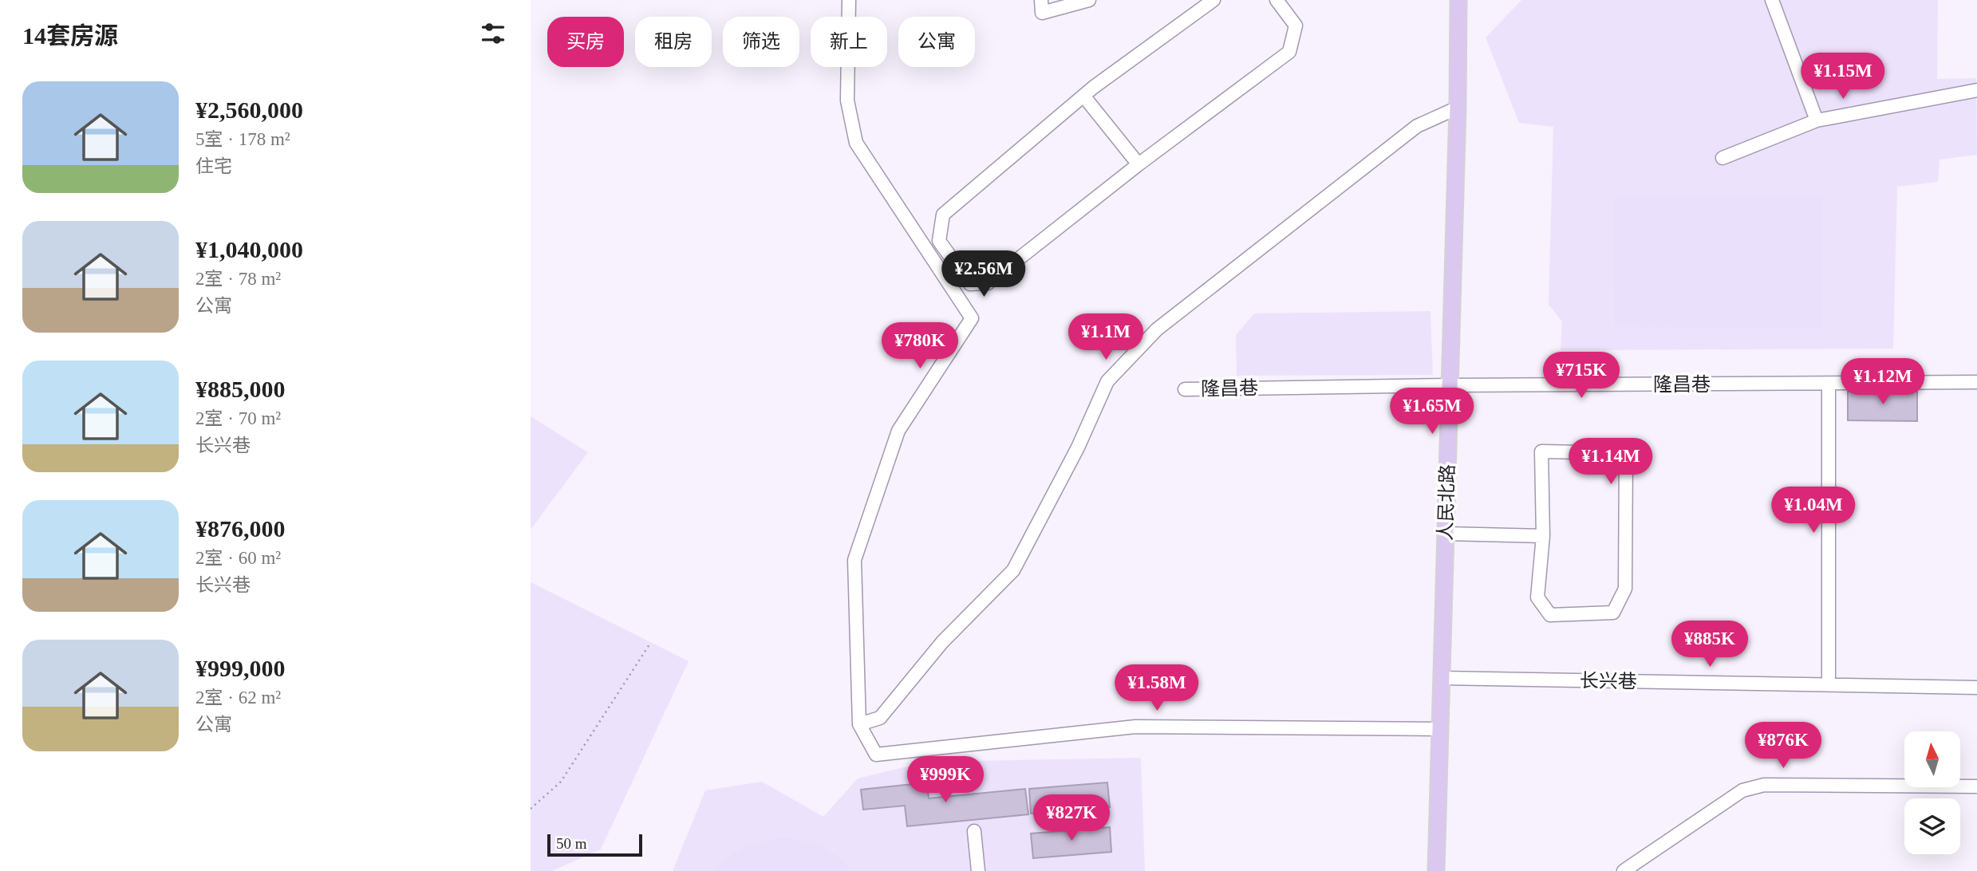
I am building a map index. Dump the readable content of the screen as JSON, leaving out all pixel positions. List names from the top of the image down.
{
  "streets": {
    "main road": ["人民北路"],
    "street": ["隆昌巷", "长兴巷"]
  },
  "crossings": [
    ["隆昌巷", "人民北路"],
    ["人民北路", "长兴巷"]
  ],
  "scale_bar": "50 m",
  "north": "top",
  "page": {
    "heading": "14套房源",
    "chip": [
      "买房",
      "租房",
      "筛选",
      "新上",
      "公寓"
    ],
    "price": [
      "¥1.15M",
      "¥2.56M",
      "¥1.1M",
      "¥780K",
      "¥715K",
      "¥1.12M",
      "¥1.65M",
      "¥1.14M",
      "¥1.04M",
      "¥885K",
      "¥1.58M",
      "¥876K",
      "¥999K",
      "¥827K"
    ],
    "list": [
      {
        "name": "¥2,560,000",
        "note": "5室 · 178 m² · 住宅"
      },
      {
        "name": "¥1,040,000",
        "note": "2室 · 78 m² · 公寓"
      },
      {
        "name": "¥885,000",
        "note": "2室 · 70 m² · 长兴巷"
      },
      {
        "name": "¥876,000",
        "note": "2室 · 60 m² · 长兴巷"
      },
      {
        "name": "¥999,000",
        "note": "2室 · 62 m² · 公寓"
      }
    ],
    "scale": "50 m"
  }
}
